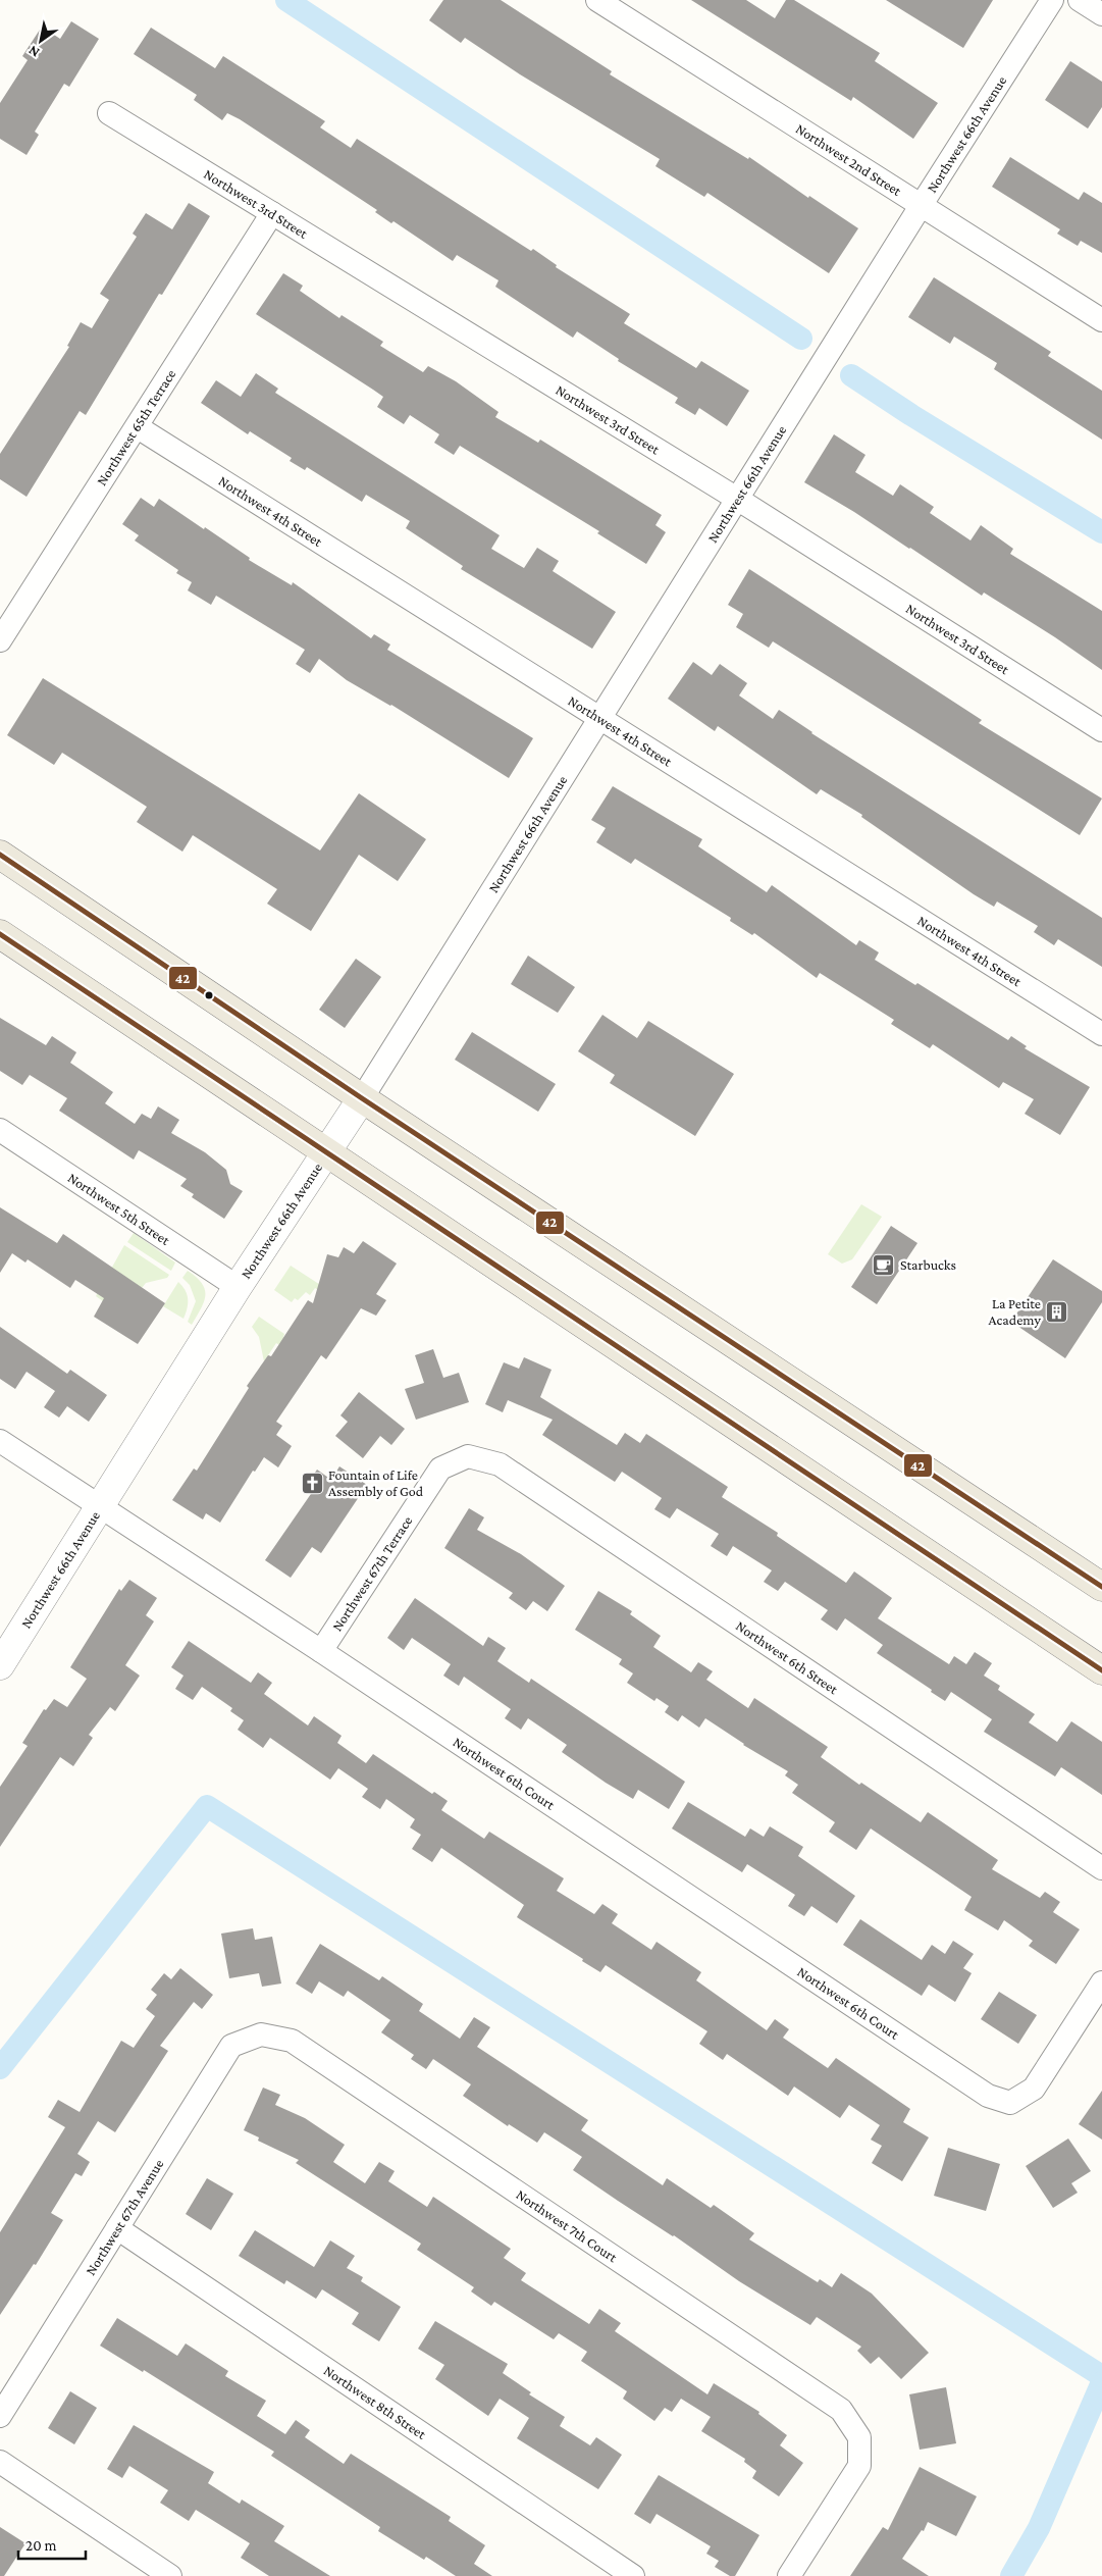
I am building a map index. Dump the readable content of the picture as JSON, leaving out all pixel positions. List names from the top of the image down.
{
  "streets": {
    "street": [
      "Northwest 66th Avenue",
      "Northwest 2nd Street",
      "Northwest 3rd Street",
      "Northwest 65th Terrace",
      "Northwest 4th Street",
      "Northwest 5th Street",
      "Northwest 67th Terrace",
      "Northwest 6th Street",
      "Northwest 6th Court",
      "Northwest 67th Avenue",
      "Northwest 7th Court",
      "Northwest 8th Street"
    ]
  },
  "crossings": [
    ["Northwest 66th Avenue", "Northwest 2nd Street"],
    ["Northwest 66th Avenue", "Northwest 3rd Street"],
    ["Northwest 66th Avenue", "Northwest 4th Street"],
    ["Northwest 66th Avenue", "Northwest 5th Street"],
    ["Northwest 66th Avenue", "Northwest 6th Court"],
    ["Northwest 3rd Street", "Northwest 65th Terrace"],
    ["Northwest 65th Terrace", "Northwest 4th Street"],
    ["Northwest 67th Terrace", "Northwest 6th Street"],
    ["Northwest 67th Terrace", "Northwest 6th Court"],
    ["Northwest 67th Avenue", "Northwest 7th Court"],
    ["Northwest 67th Avenue", "Northwest 8th Street"]
  ],
  "places": {
    "cafe": ["Starbucks"],
    "building": ["La Petite Academy"],
    "church": ["Fountain of Life Assembly of God"]
  },
  "lines": ["transit line 42"],
  "scale_bar": "20 m",
  "north": "bottom left"
}
